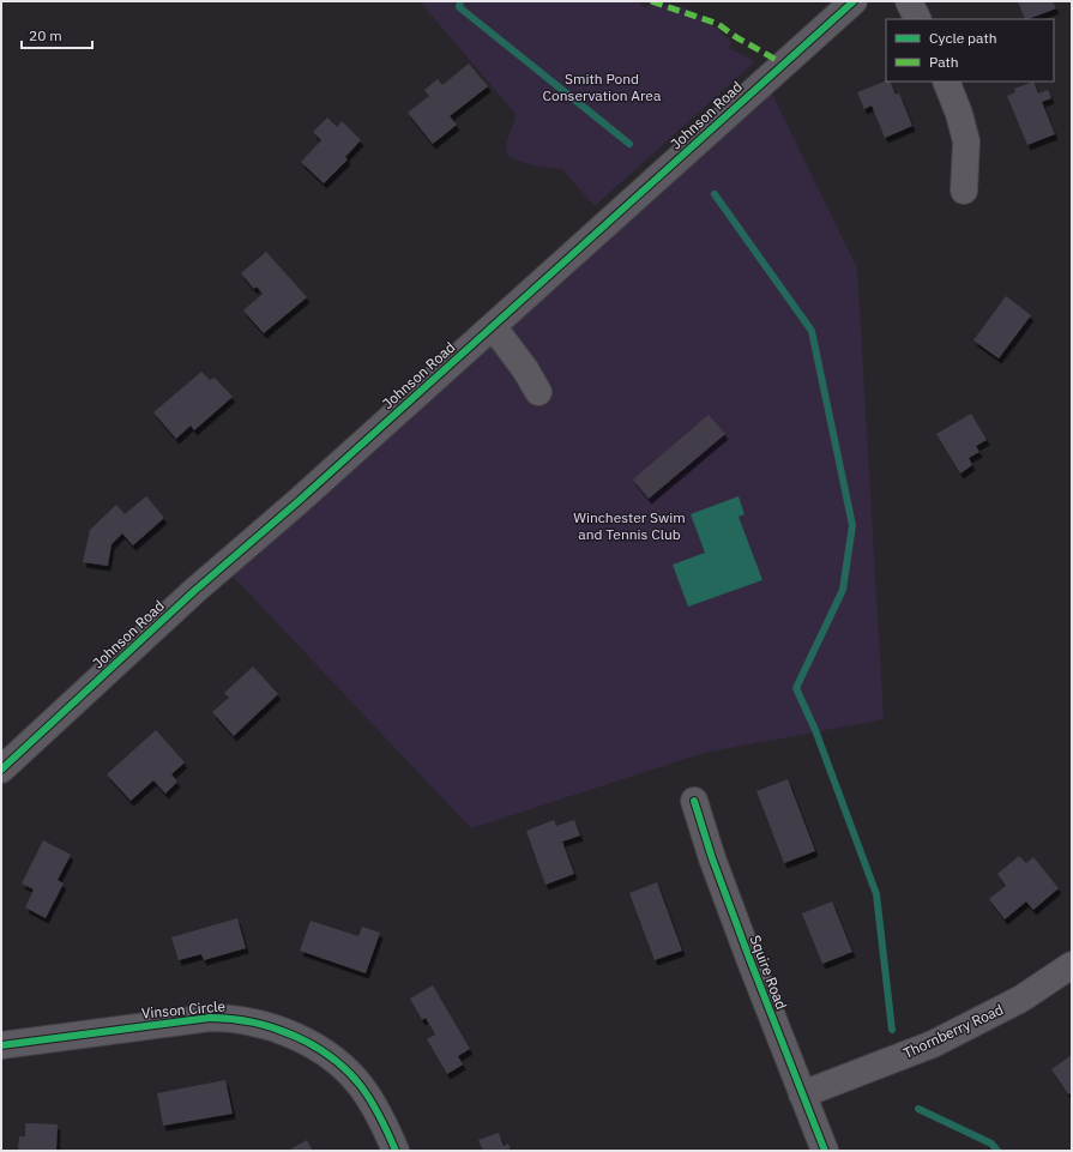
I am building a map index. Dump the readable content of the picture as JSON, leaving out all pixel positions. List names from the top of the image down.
{
  "streets": {
    "street": [
      "Johnson Road",
      "Squire Road",
      "Vinson Circle",
      "Thornberry Road"
    ]
  },
  "crossings": [
    ["Squire Road", "Thornberry Road"]
  ],
  "parks": ["Smith Pond Conservation Area", "Winchester Swim and Tennis Club"],
  "legend": ["Cycle path", "Path"],
  "scale_bar": "20 m"
}
